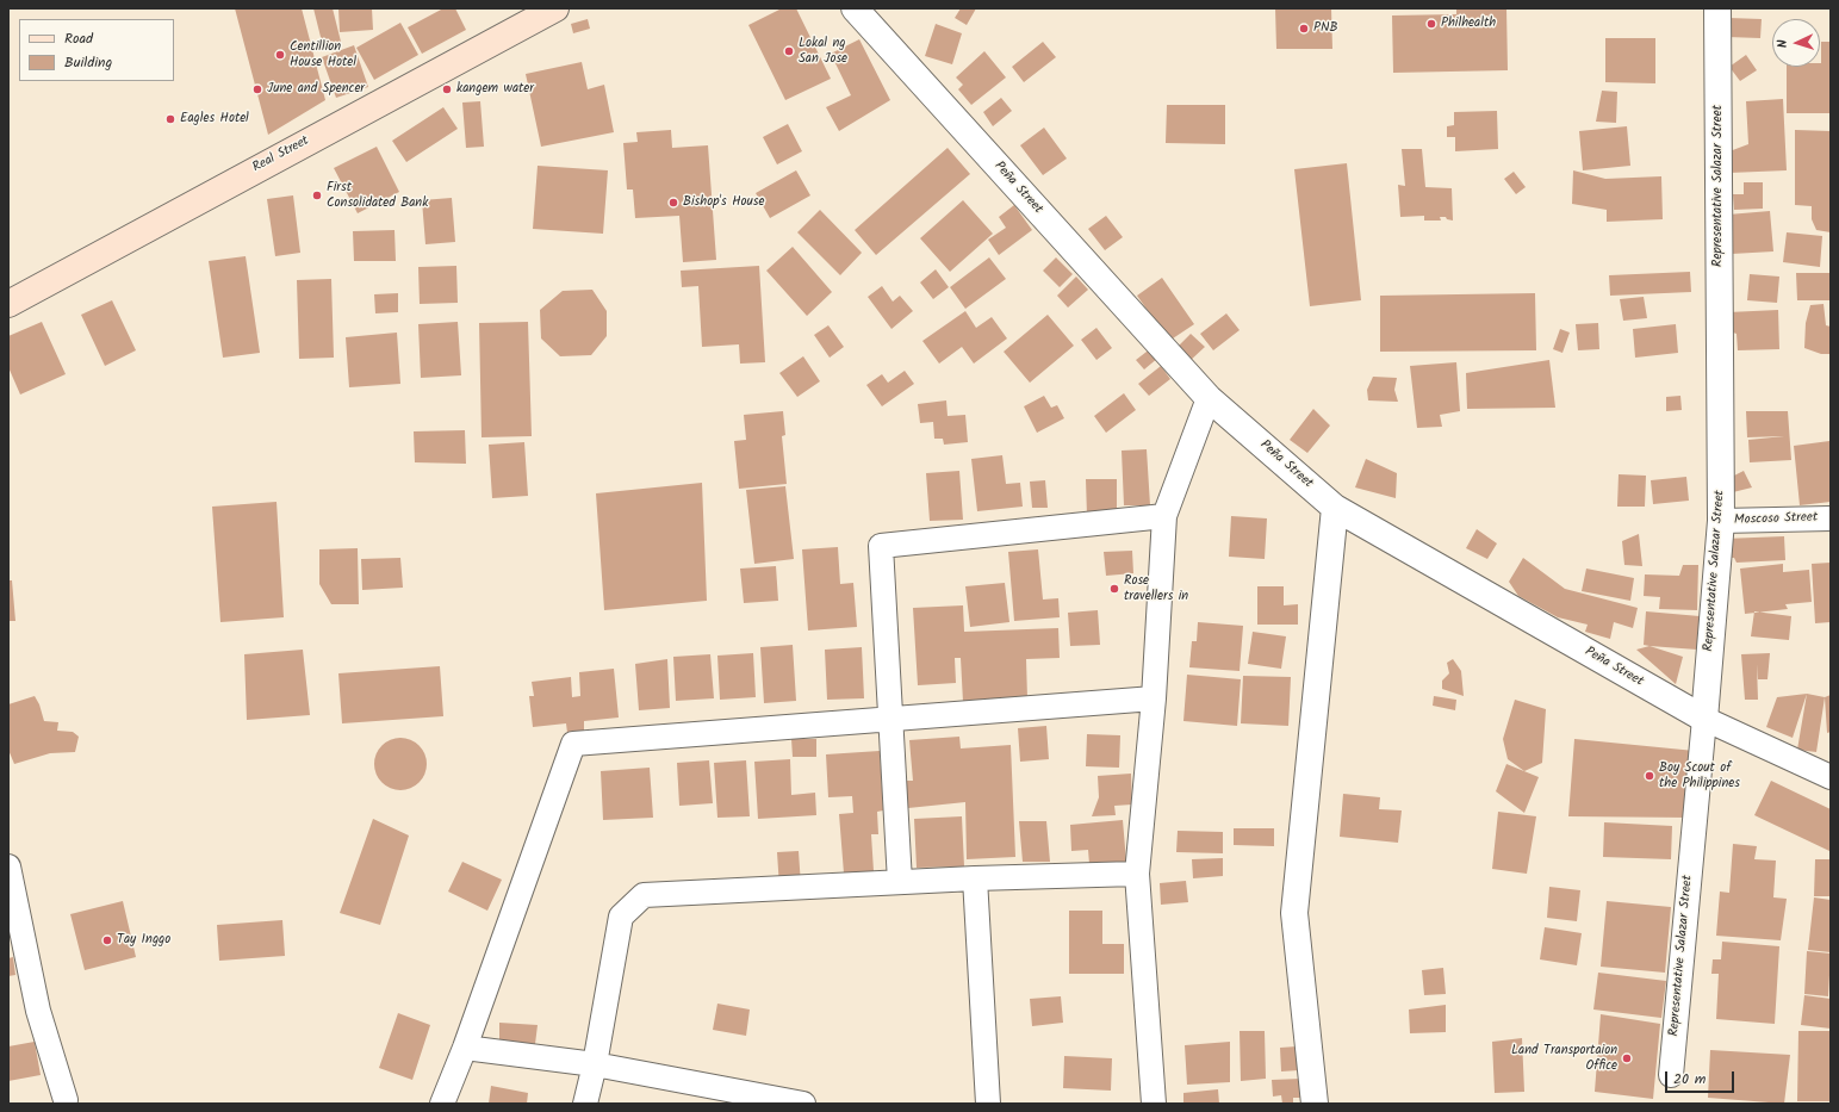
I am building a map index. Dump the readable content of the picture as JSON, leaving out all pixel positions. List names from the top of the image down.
{
  "streets": {
    "main road": ["Real Street"],
    "street": ["Representative Salazar Street", "Peña Street", "Moscoso Street"]
  },
  "crossings": [
    ["Representative Salazar Street", "Peña Street"],
    ["Representative Salazar Street", "Moscoso Street"]
  ],
  "places": [
    "Philhealth",
    "PNB",
    "Lokal ng San Jose",
    "Centillion House Hotel",
    "June and Spencer",
    "kangem water",
    "Eagles Hotel",
    "First Consolidated Bank",
    "Bishop's House",
    "Rose travellers in",
    "Boy Scout of the Philippines",
    "Tay Inggo",
    "Land Transportaion Office"
  ],
  "legend": ["Road", "Building"],
  "scale_bar": "20 m",
  "north": "left"
}
